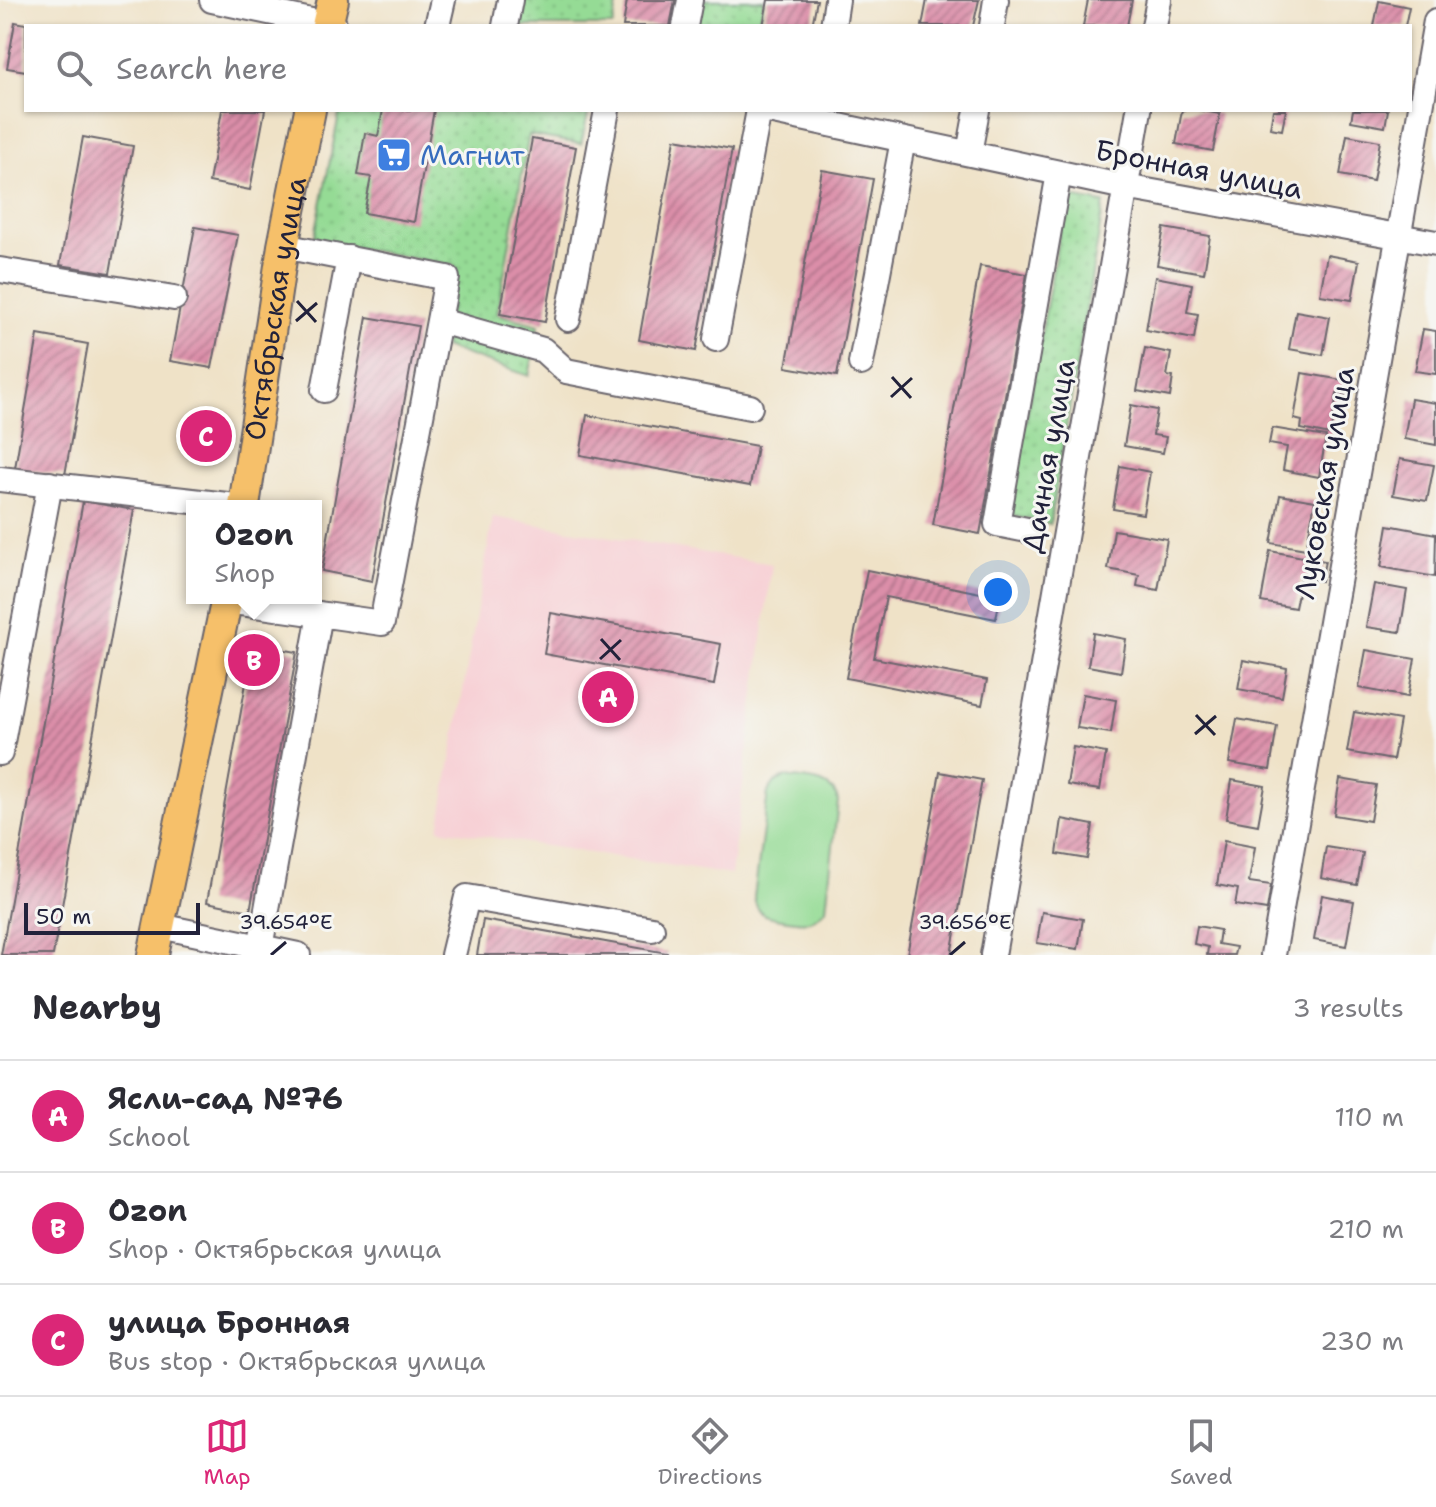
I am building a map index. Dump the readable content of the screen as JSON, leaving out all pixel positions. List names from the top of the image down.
{
  "streets": {
    "main road": ["Октябрьская улица"],
    "street": ["Бронная улица", "Дачная улица", "Луковская улица"]
  },
  "crossings": [
    ["Бронная улица", "Дачная улица"],
    ["Бронная улица", "Луковская улица"]
  ],
  "places": {
    "supermarket": ["Магнит"]
  },
  "scale_bar": "50 m",
  "page": {
    "search": "Search here",
    "pins": ["C", "B", "A"],
    "popup": ["Ozon", "Shop"],
    "scale": "50 m",
    "heading": ["Nearby", "3 results"],
    "list": [
      {
        "mark": "A",
        "name": "Ясли-сад №76",
        "note": "School",
        "value": "110 m"
      },
      {
        "mark": "B",
        "name": "Ozon",
        "note": "Shop · Октябрьская улица",
        "value": "210 m"
      },
      {
        "mark": "C",
        "name": "улица Бронная",
        "note": "Bus stop · Октябрьская улица",
        "value": "230 m"
      }
    ],
    "nav": ["Map", "Directions", "Saved"]
  },
  "coordinates": ["39.654°E", "39.656°E"]
}
